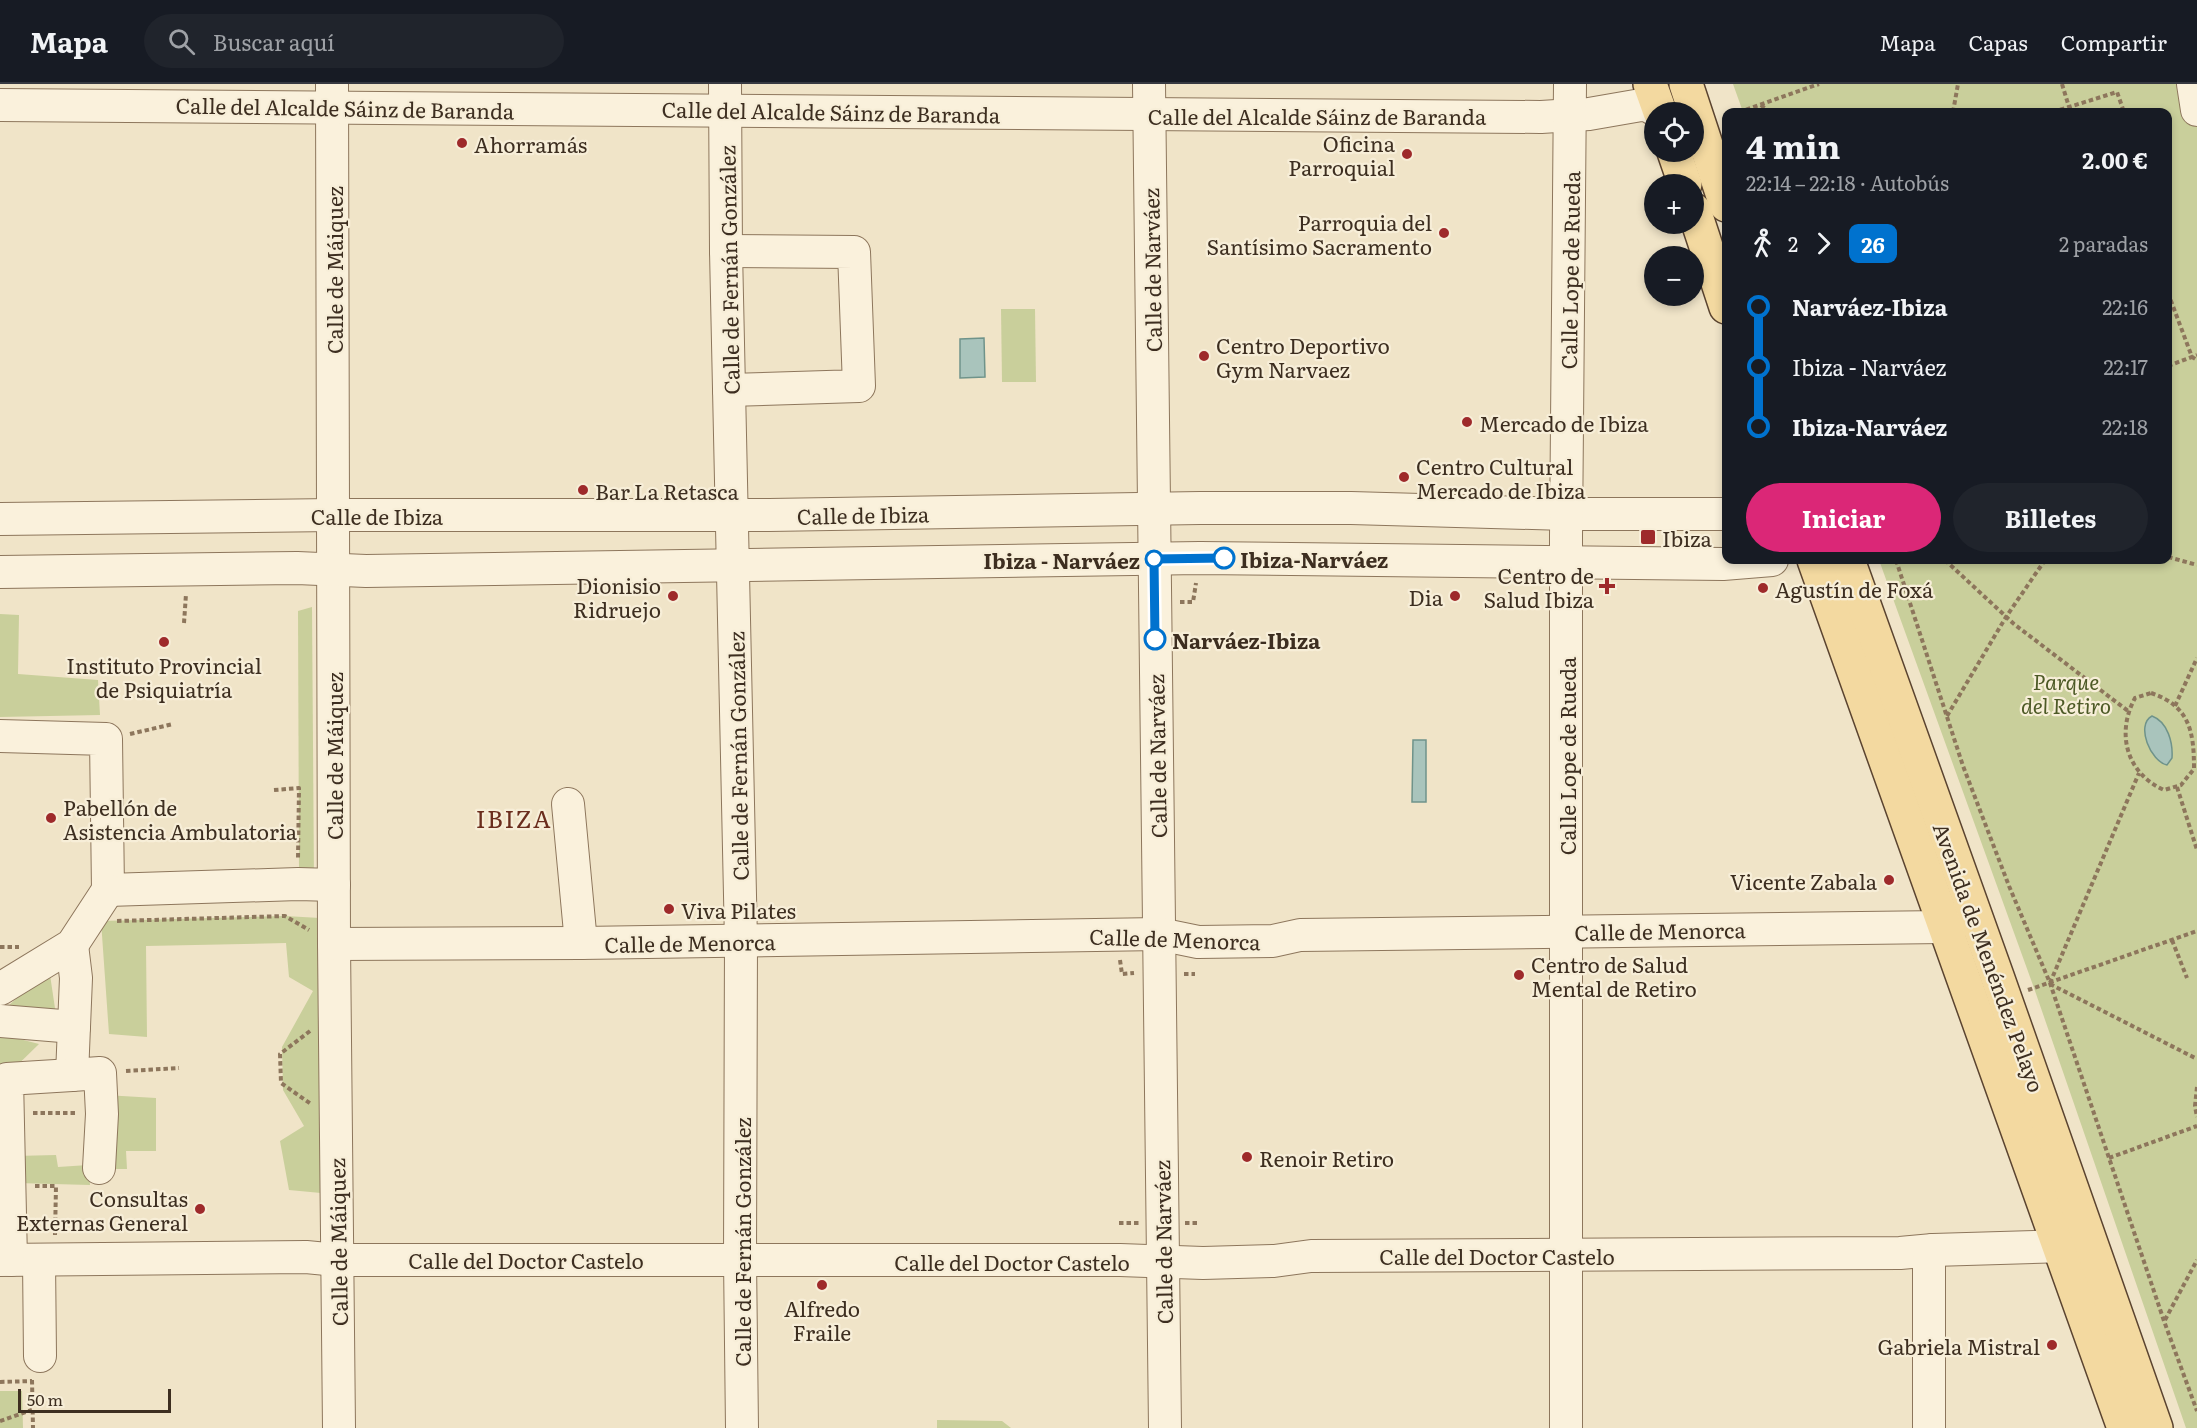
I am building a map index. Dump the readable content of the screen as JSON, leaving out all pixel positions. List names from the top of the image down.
{
  "streets": {
    "main road": ["Avenida de Menéndez Pelayo"],
    "street": [
      "Calle del Alcalde Sáinz de Baranda",
      "Calle de Máiquez",
      "Calle de Fernán González",
      "Calle de Narváez",
      "Calle Lope de Rueda",
      "Calle de Ibiza",
      "Calle de Menorca",
      "Calle del Doctor Castelo"
    ]
  },
  "crossings": [
    ["Calle del Alcalde Sáinz de Baranda", "Calle de Máiquez"],
    ["Calle del Alcalde Sáinz de Baranda", "Calle de Fernán González"],
    ["Calle del Alcalde Sáinz de Baranda", "Calle de Narváez"],
    ["Calle del Alcalde Sáinz de Baranda", "Calle Lope de Rueda"],
    ["Calle de Máiquez", "Calle de Ibiza"],
    ["Calle de Máiquez", "Calle de Menorca"],
    ["Calle de Máiquez", "Calle del Doctor Castelo"],
    ["Calle de Fernán González", "Calle de Ibiza"],
    ["Calle de Fernán González", "Calle de Menorca"],
    ["Calle de Fernán González", "Calle del Doctor Castelo"],
    ["Calle de Narváez", "Calle de Ibiza"],
    ["Calle de Narváez", "Calle de Menorca"],
    ["Calle de Narváez", "Calle del Doctor Castelo"],
    ["Calle Lope de Rueda", "Calle de Ibiza"],
    ["Calle Lope de Rueda", "Calle de Menorca"],
    ["Calle Lope de Rueda", "Calle del Doctor Castelo"],
    ["Calle de Menorca", "Avenida de Menéndez Pelayo"],
    ["Avenida de Menéndez Pelayo", "Calle del Doctor Castelo"]
  ],
  "districts": ["IBIZA"],
  "parks": ["Parque del Retiro"],
  "places": {
    "other": [
      "Ahorramás",
      "Oficina Parroquial",
      "Parroquia del Santísimo Sacramento",
      "Centro Deportivo Gym Narvaez",
      "Mercado de Ibiza",
      "Centro Cultural Mercado de Ibiza",
      "Bar La Retasca",
      "Ibiza-Narváez",
      "Ibiza - Narváez",
      "Agustín de Foxá",
      "Dionisio Ridruejo",
      "Dia",
      "Narváez-Ibiza",
      "Instituto Provincial de Psiquiatría",
      "Pabellón de Asistencia Ambulatoria",
      "Vicente Zabala",
      "Viva Pilates",
      "Centro de Salud Mental de Retiro",
      "Renoir Retiro",
      "Consultas Externas General",
      "Alfredo Fraile",
      "Gabriela Mistral"
    ],
    "transit": ["Ibiza"],
    "health": ["Centro de Salud Ibiza"]
  },
  "lines": ["bus line 26"],
  "scale_bar": "50 m",
  "page": {
    "header": "Mapa",
    "search": "Buscar aquí",
    "nav": ["Mapa", "Capas", "Compartir"],
    "map_buttons": ["+", "−"],
    "heading": ["4 min", "22:14 – 22:18 · Autobús", "2.00 €"],
    "legs": ["2", "26", "2 paradas"],
    "list": [
      {
        "name": "Narváez-Ibiza",
        "value": "22:16"
      },
      {
        "name": "Ibiza - Narváez",
        "value": "22:17"
      },
      {
        "name": "Ibiza-Narváez",
        "value": "22:18"
      }
    ],
    "buttons": ["Iniciar", "Billetes"],
    "scale": "50 m"
  }
}
